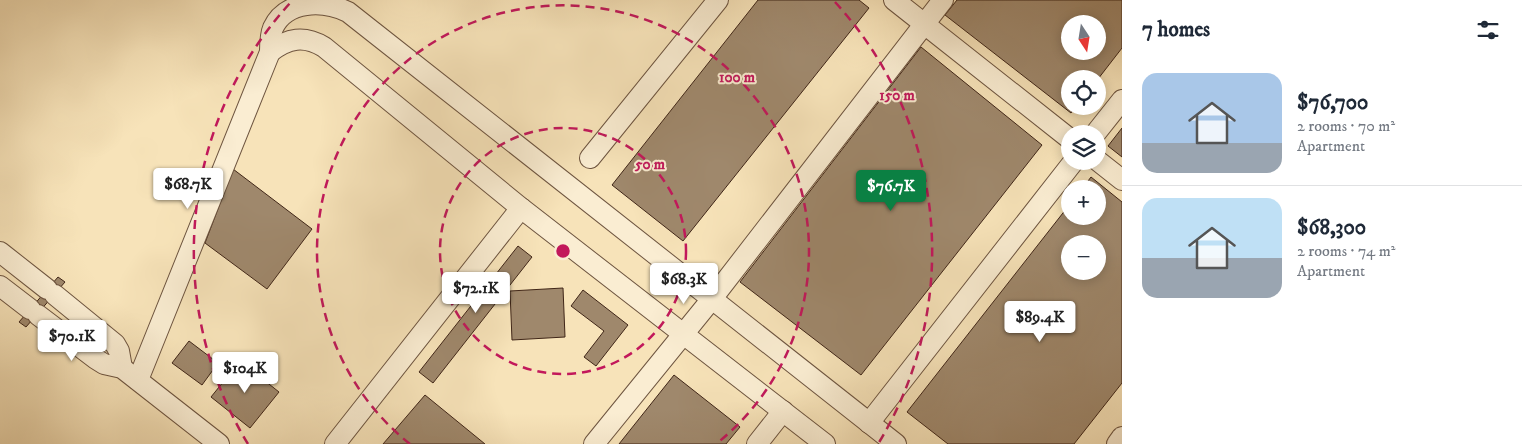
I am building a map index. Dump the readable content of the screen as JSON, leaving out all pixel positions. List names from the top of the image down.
{
  "north": "bottom",
  "page": {
    "heading": "7 homes",
    "map_buttons": ["+", "−"],
    "list": [
      {
        "name": "$76,700",
        "note": "2 rooms · 70 m² · Apartment"
      },
      {
        "name": "$68,300",
        "note": "2 rooms · 74 m² · Apartment"
      }
    ],
    "price": [
      "$68.7K",
      "$76.7K",
      "$68.3K",
      "$72.1K",
      "$89.4K",
      "$70.1K",
      "$104K"
    ]
  },
  "rings": ["100 m", "150 m", "50 m"]
}
